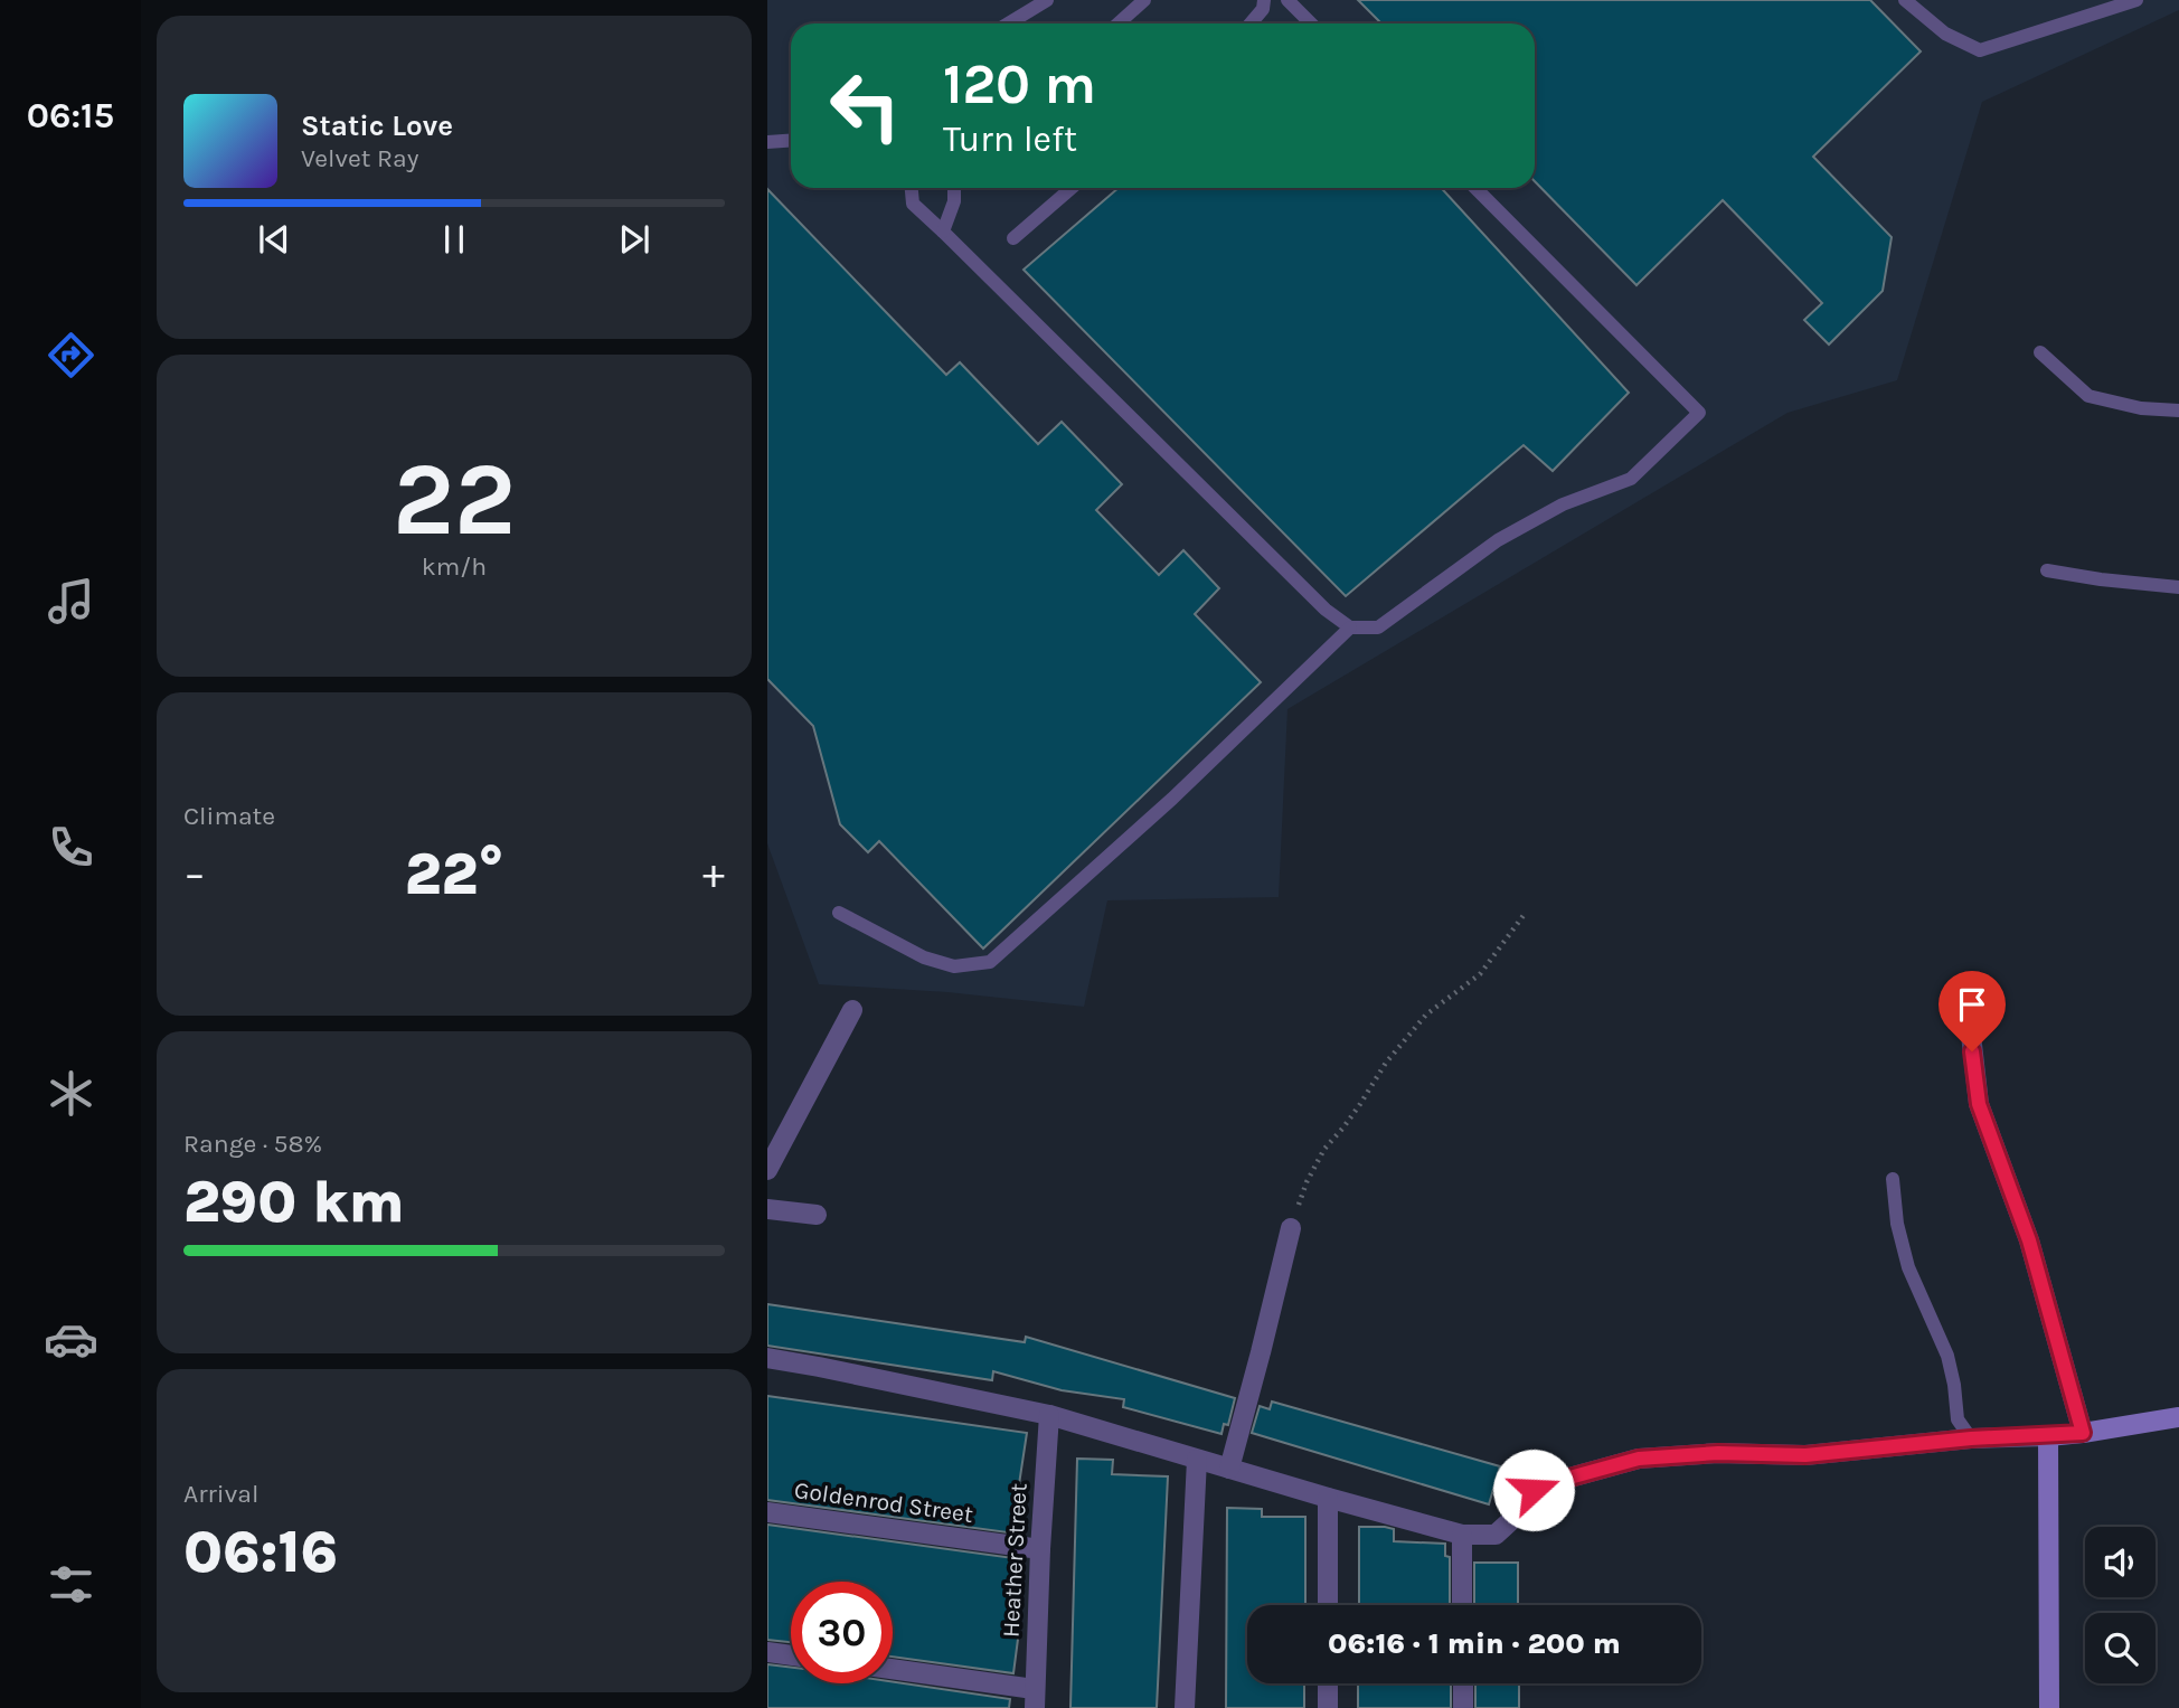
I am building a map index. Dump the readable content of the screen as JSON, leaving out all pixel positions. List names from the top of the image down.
{
  "streets": {
    "street": ["Goldenrod Street", "Heather Street"]
  },
  "crossings": [
    ["Goldenrod Street", "Heather Street"]
  ],
  "page": {
    "tabs": "06:15",
    "turn": ["120 m", "Turn left"],
    "song": ["Static Love", "Velvet Ray"],
    "tile": [
      ["22", "km/h"],
      "Climate",
      ["Range · 58%", "290 km"],
      ["Arrival", "06:16"]
    ],
    "heat": ["−", "22°", "+"],
    "limit": "30",
    "trip": "06:16 · 1 min · 200 m"
  }
}
